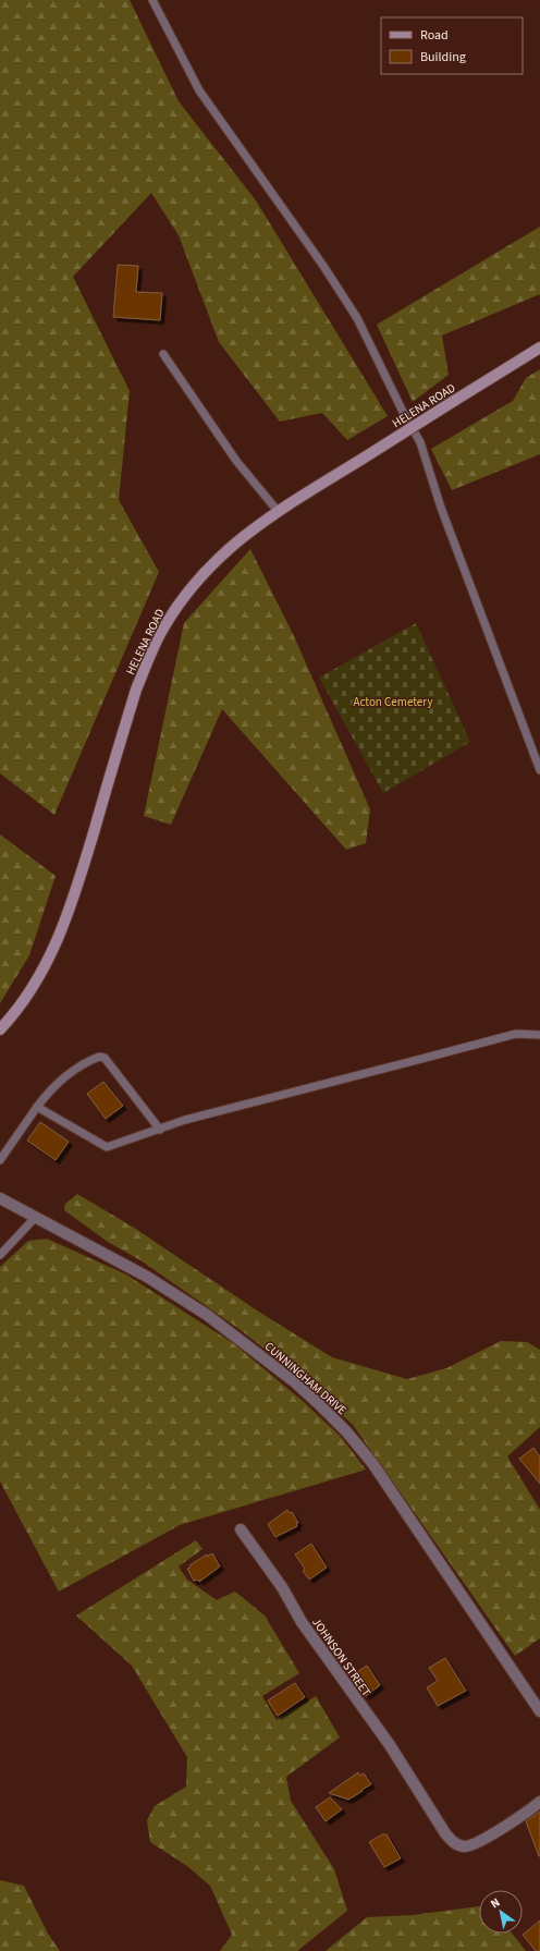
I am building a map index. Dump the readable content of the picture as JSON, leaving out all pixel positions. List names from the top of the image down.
{
  "streets": {
    "main road": ["HELENA ROAD"],
    "street": ["CUNNINGHAM DRIVE", "JOHNSON STREET"]
  },
  "parks": ["Acton Cemetery"],
  "legend": ["Road", "Building"],
  "north": "top left"
}
